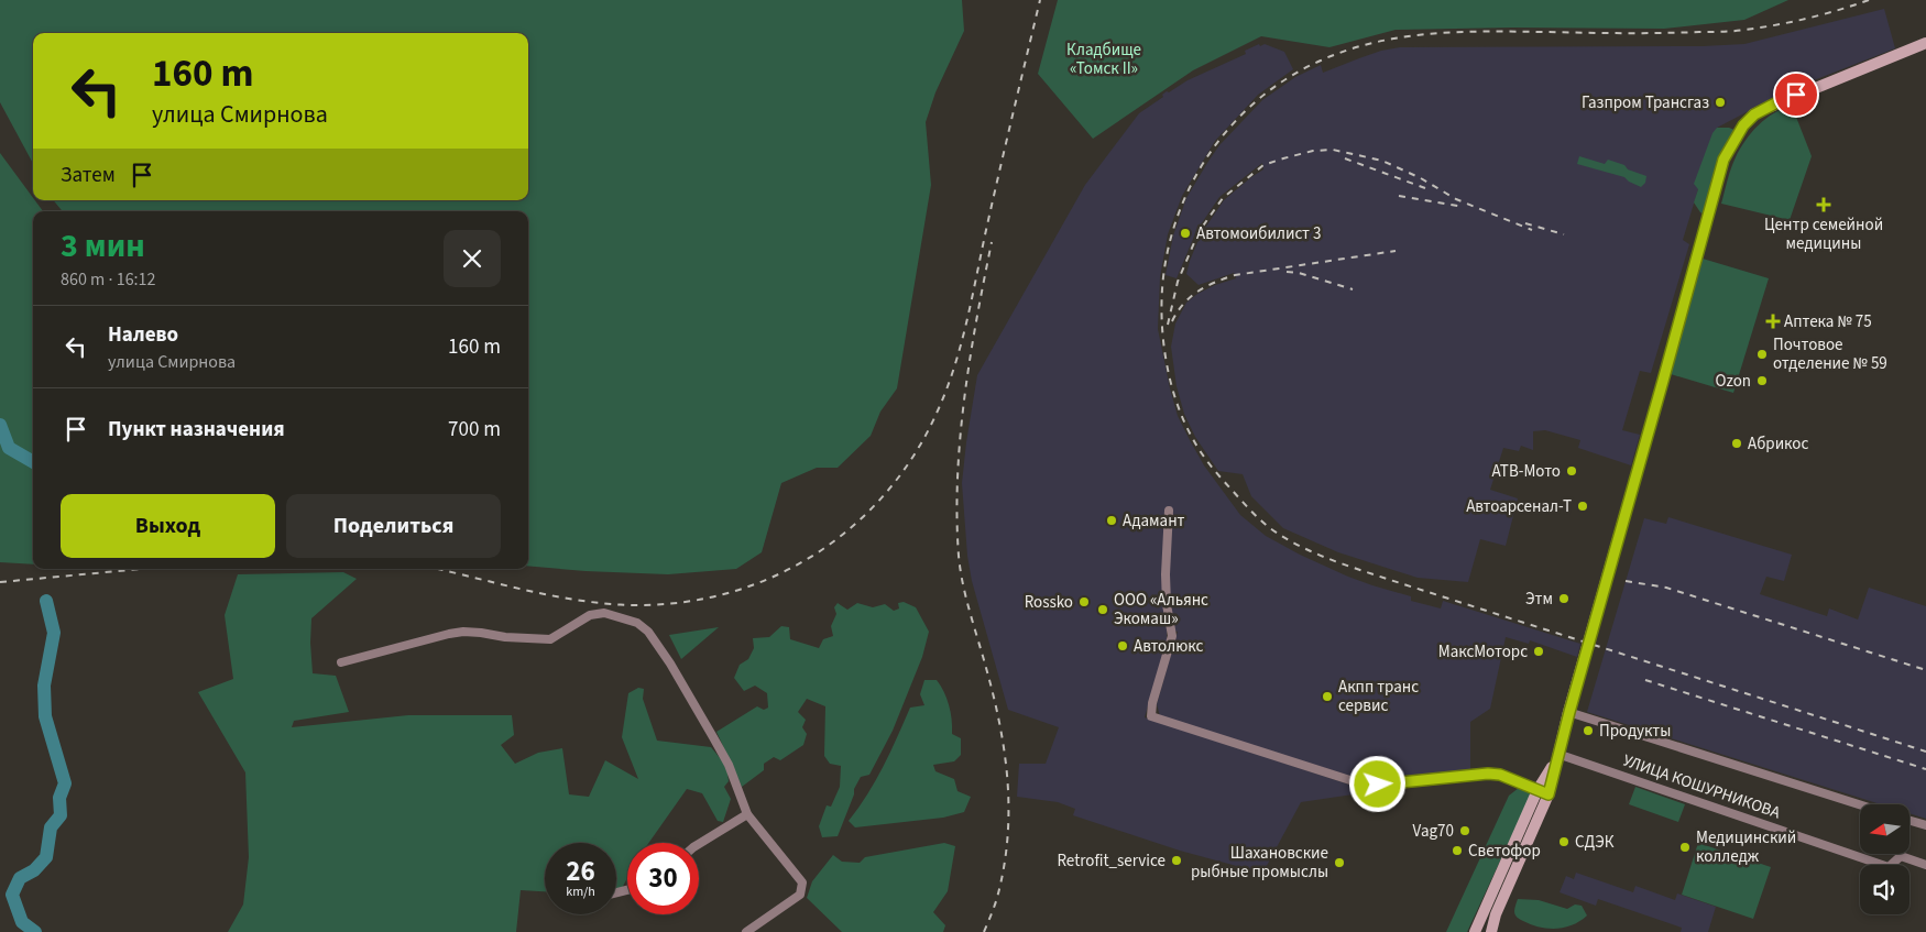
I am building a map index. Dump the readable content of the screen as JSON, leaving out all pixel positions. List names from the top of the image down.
{
  "streets": {
    "street": ["УЛИЦА КОШУРНИКОВА"]
  },
  "parks": ["Кладбище «Томск II»"],
  "places": {
    "other": [
      "Газпром Трансгаз",
      "Автомоибилист 3",
      "Почтовое отделение № 59",
      "Ozon",
      "Абрикос",
      "АТВ-Мото",
      "Автоарсенал-Т",
      "Адамант",
      "Этм",
      "Rossko",
      "ООО «Альянс Экомаш»",
      "Автолюкс",
      "МаксМоторс",
      "Акпп транс сервис",
      "Продукты",
      "Vag70",
      "СДЭК",
      "Медицинский колледж",
      "Светофор",
      "Retrofit_service",
      "Шахановские рыбные промыслы"
    ],
    "health": ["Центр семейной медицины", "Аптека № 75"]
  },
  "north": "left",
  "page": {
    "turn": ["160 m", "улица Смирнова"],
    "then": "Затем",
    "heading": ["3 мин", "860 m · 16:12"],
    "list": [
      {
        "name": "Налево",
        "note": "улица Смирнова",
        "value": "160 m"
      },
      {
        "name": "Пункт назначения",
        "value": "700 m"
      }
    ],
    "buttons": ["Выход", "Поделиться"],
    "speed": "26 km/h",
    "limit": "30"
  }
}
